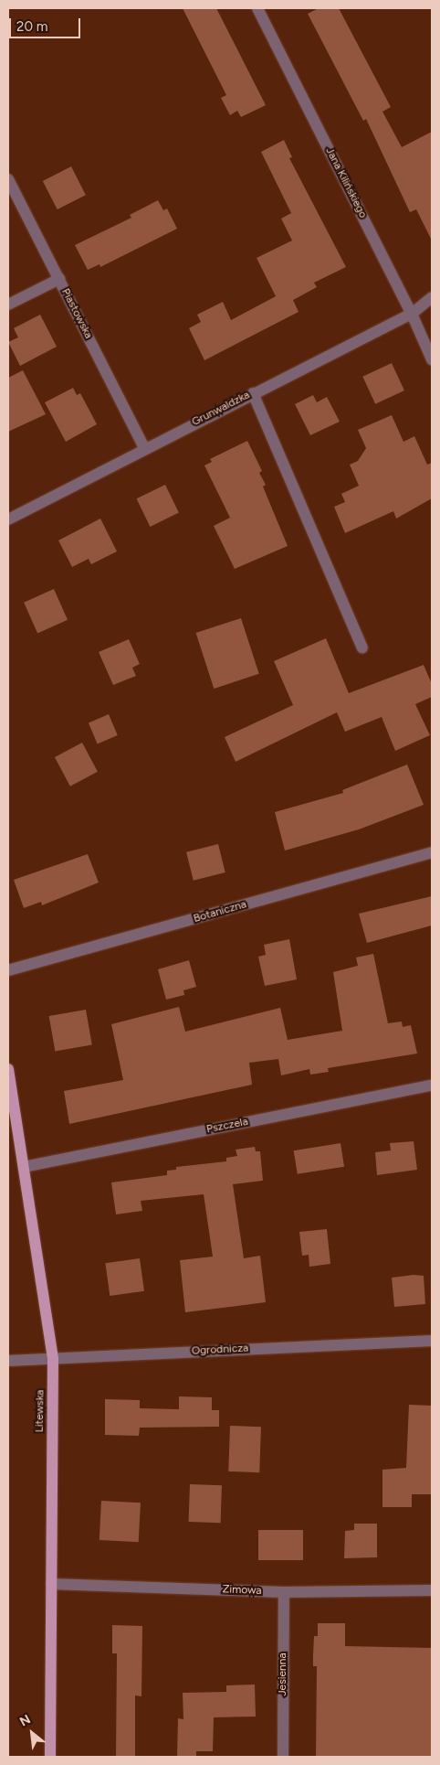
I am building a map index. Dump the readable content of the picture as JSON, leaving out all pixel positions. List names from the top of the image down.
{
  "streets": {
    "main road": ["Litewska"],
    "street": [
      "Jana Kilińskiego",
      "Piastowska",
      "Grunwaldzka",
      "Botaniczna",
      "Pszczela",
      "Ogrodnicza",
      "Zimowa",
      "Jesienna"
    ]
  },
  "crossings": [
    ["Jana Kilińskiego", "Grunwaldzka"],
    ["Piastowska", "Grunwaldzka"],
    ["Pszczela", "Litewska"],
    ["Ogrodnicza", "Litewska"],
    ["Litewska", "Zimowa"],
    ["Zimowa", "Jesienna"]
  ],
  "scale_bar": "20 m",
  "north": "top left"
}
